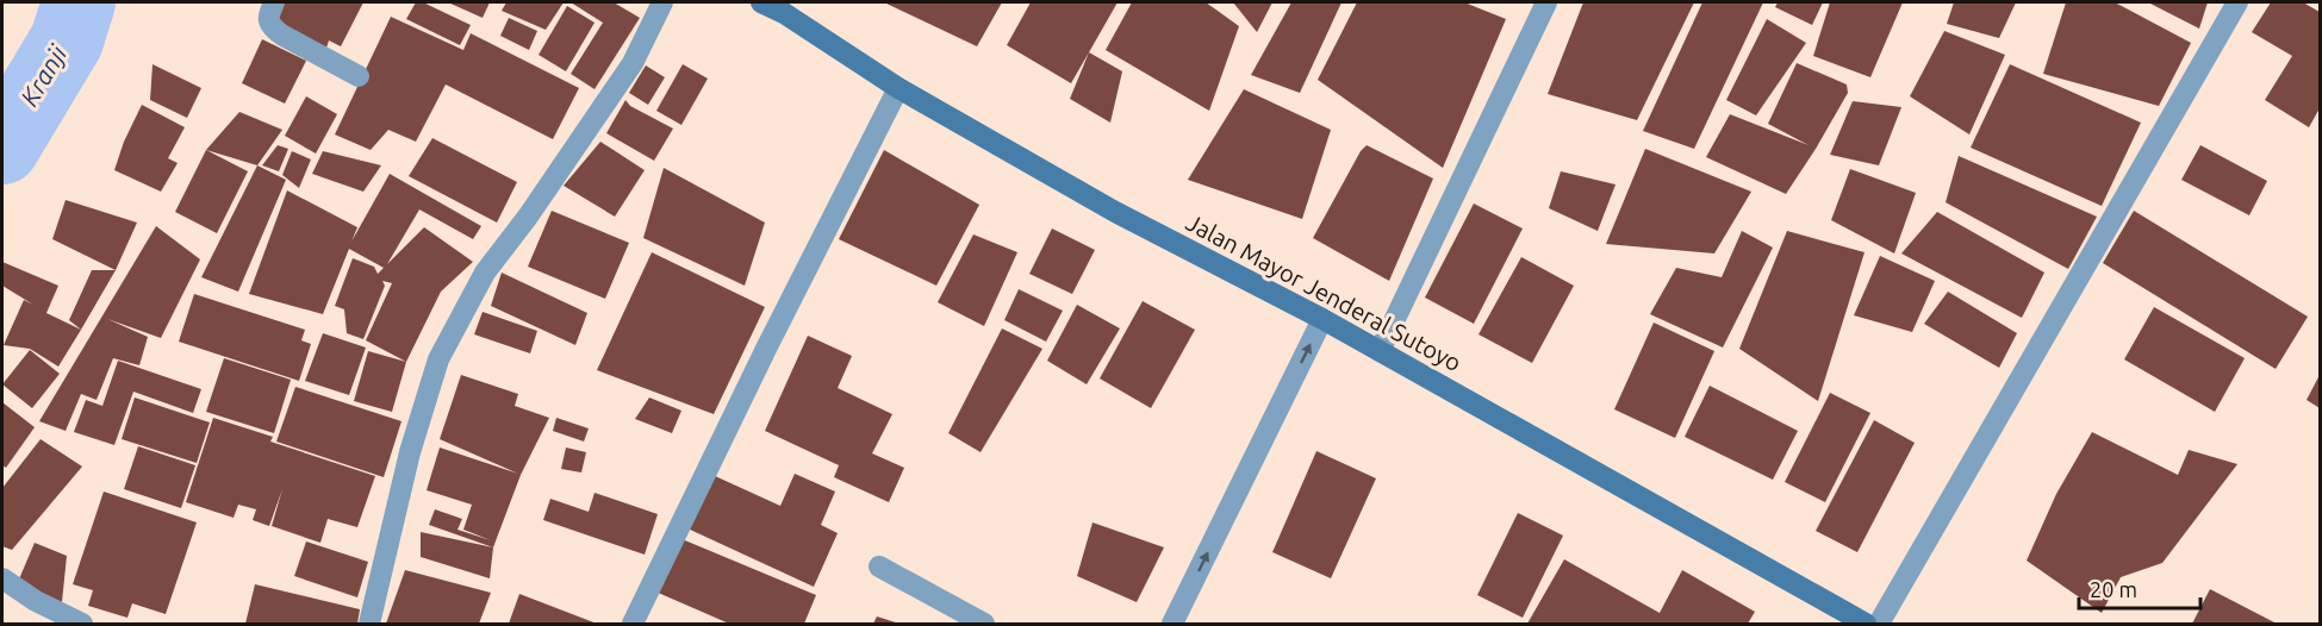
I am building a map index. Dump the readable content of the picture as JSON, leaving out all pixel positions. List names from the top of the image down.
{
  "streets": {
    "main road": ["Jalan Mayor Jenderal Sutoyo"]
  },
  "water": ["Kranji"],
  "scale_bar": "20 m"
}
